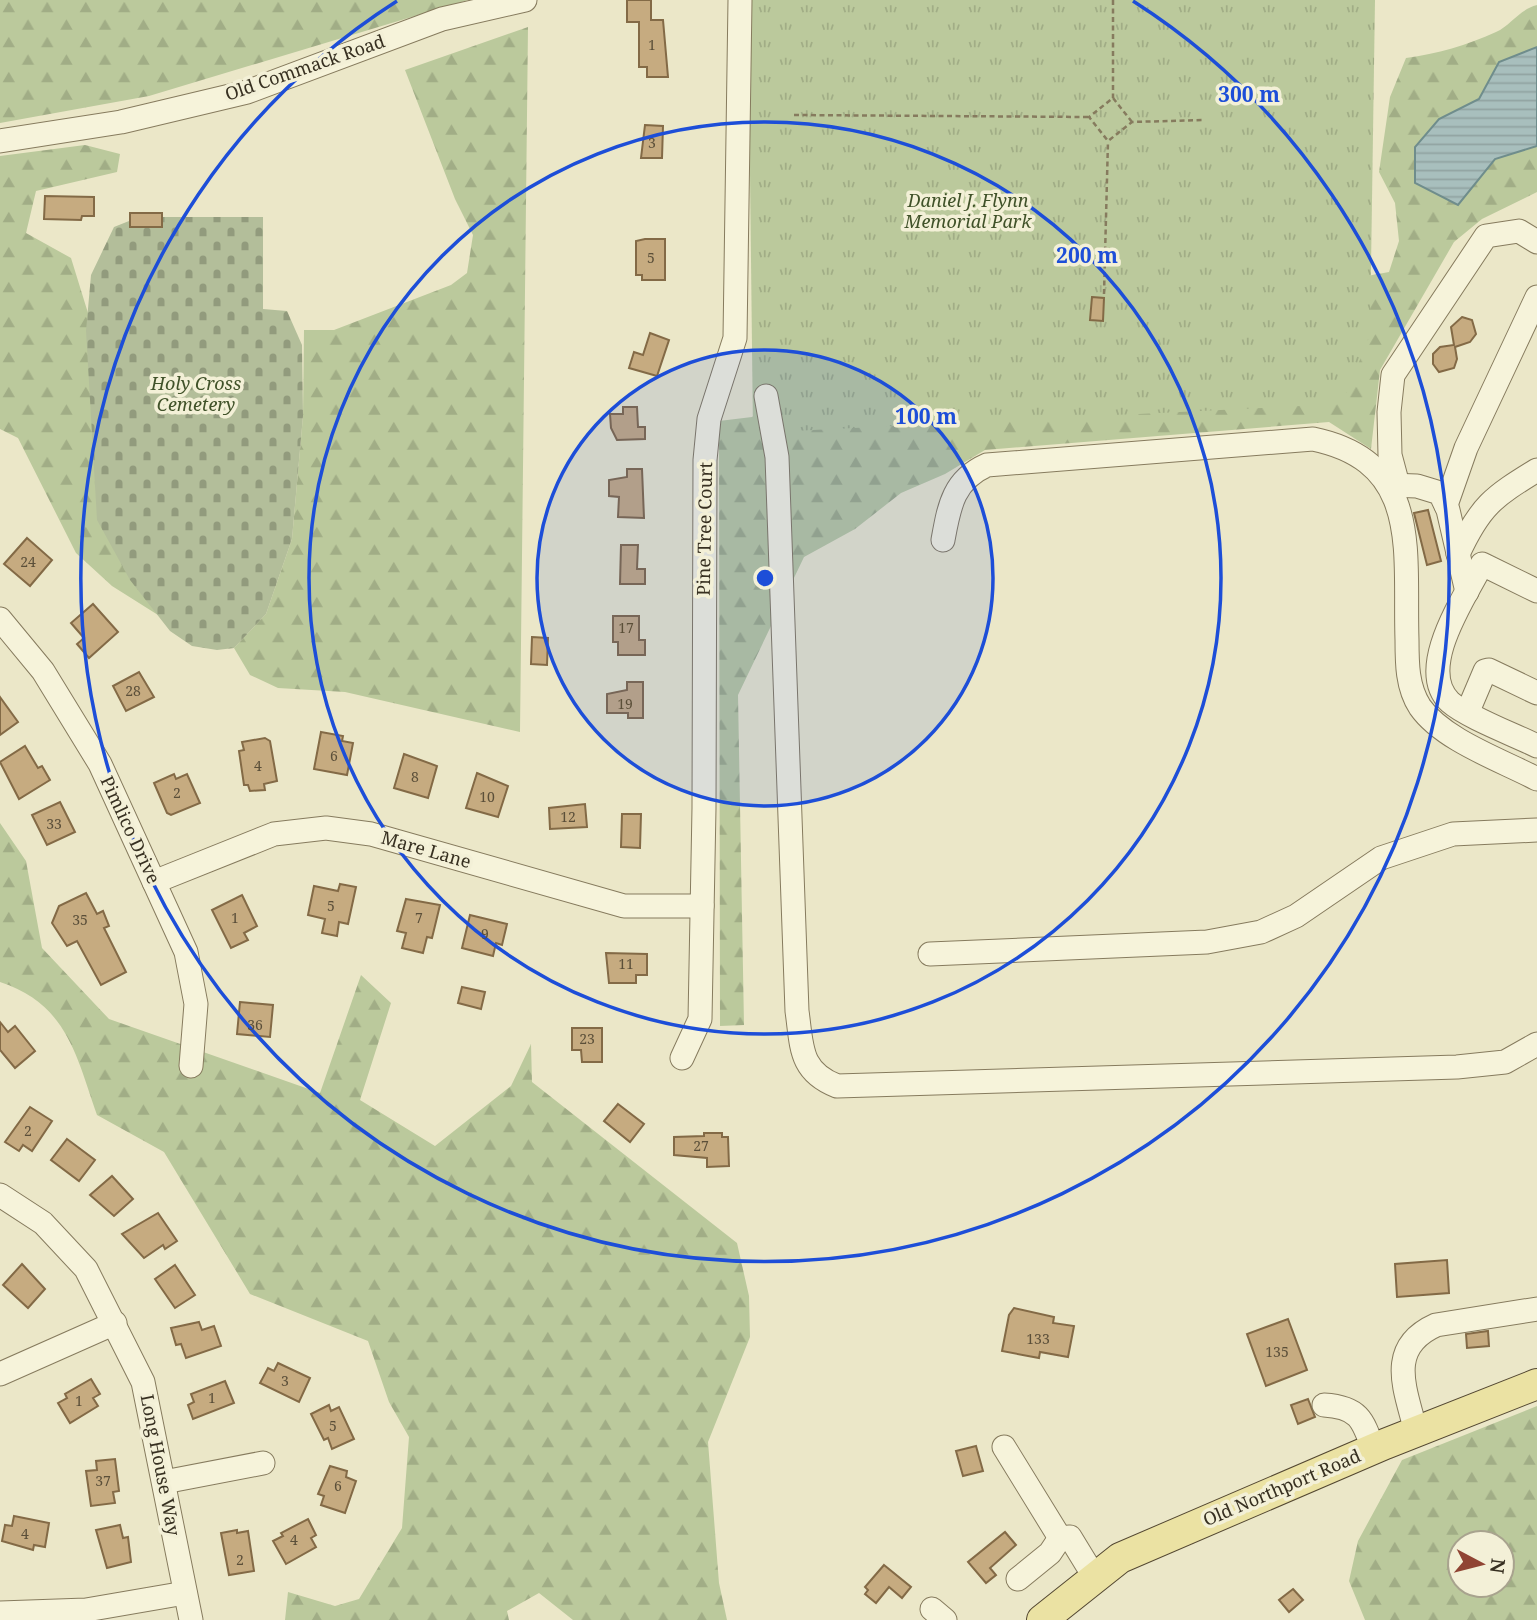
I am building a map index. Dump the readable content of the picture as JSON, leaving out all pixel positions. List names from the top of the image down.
{
  "streets": {
    "main road": ["Old Northport Road"],
    "street": [
      "Old Commack Road",
      "Pine Tree Court",
      "Pimlico Drive",
      "Mare Lane",
      "Long House Way"
    ]
  },
  "crossings": [
    ["Pine Tree Court", "Mare Lane"],
    ["Pimlico Drive", "Mare Lane"]
  ],
  "parks": ["Daniel J. Flynn Memorial Park", "Holy Cross Cemetery"],
  "house_numbers": [
    "1",
    "3",
    "5",
    "24",
    "17",
    "28",
    "19",
    "6",
    "4",
    "8",
    "2",
    "10",
    "12",
    "33",
    "5",
    "1",
    "7",
    "35",
    "9",
    "11",
    "36",
    "23",
    "2",
    "27",
    "133",
    "135",
    "3",
    "1",
    "1",
    "5",
    "37",
    "6",
    "4",
    "4",
    "2"
  ],
  "north": "right",
  "rings": ["300 m", "200 m", "100 m"]
}
